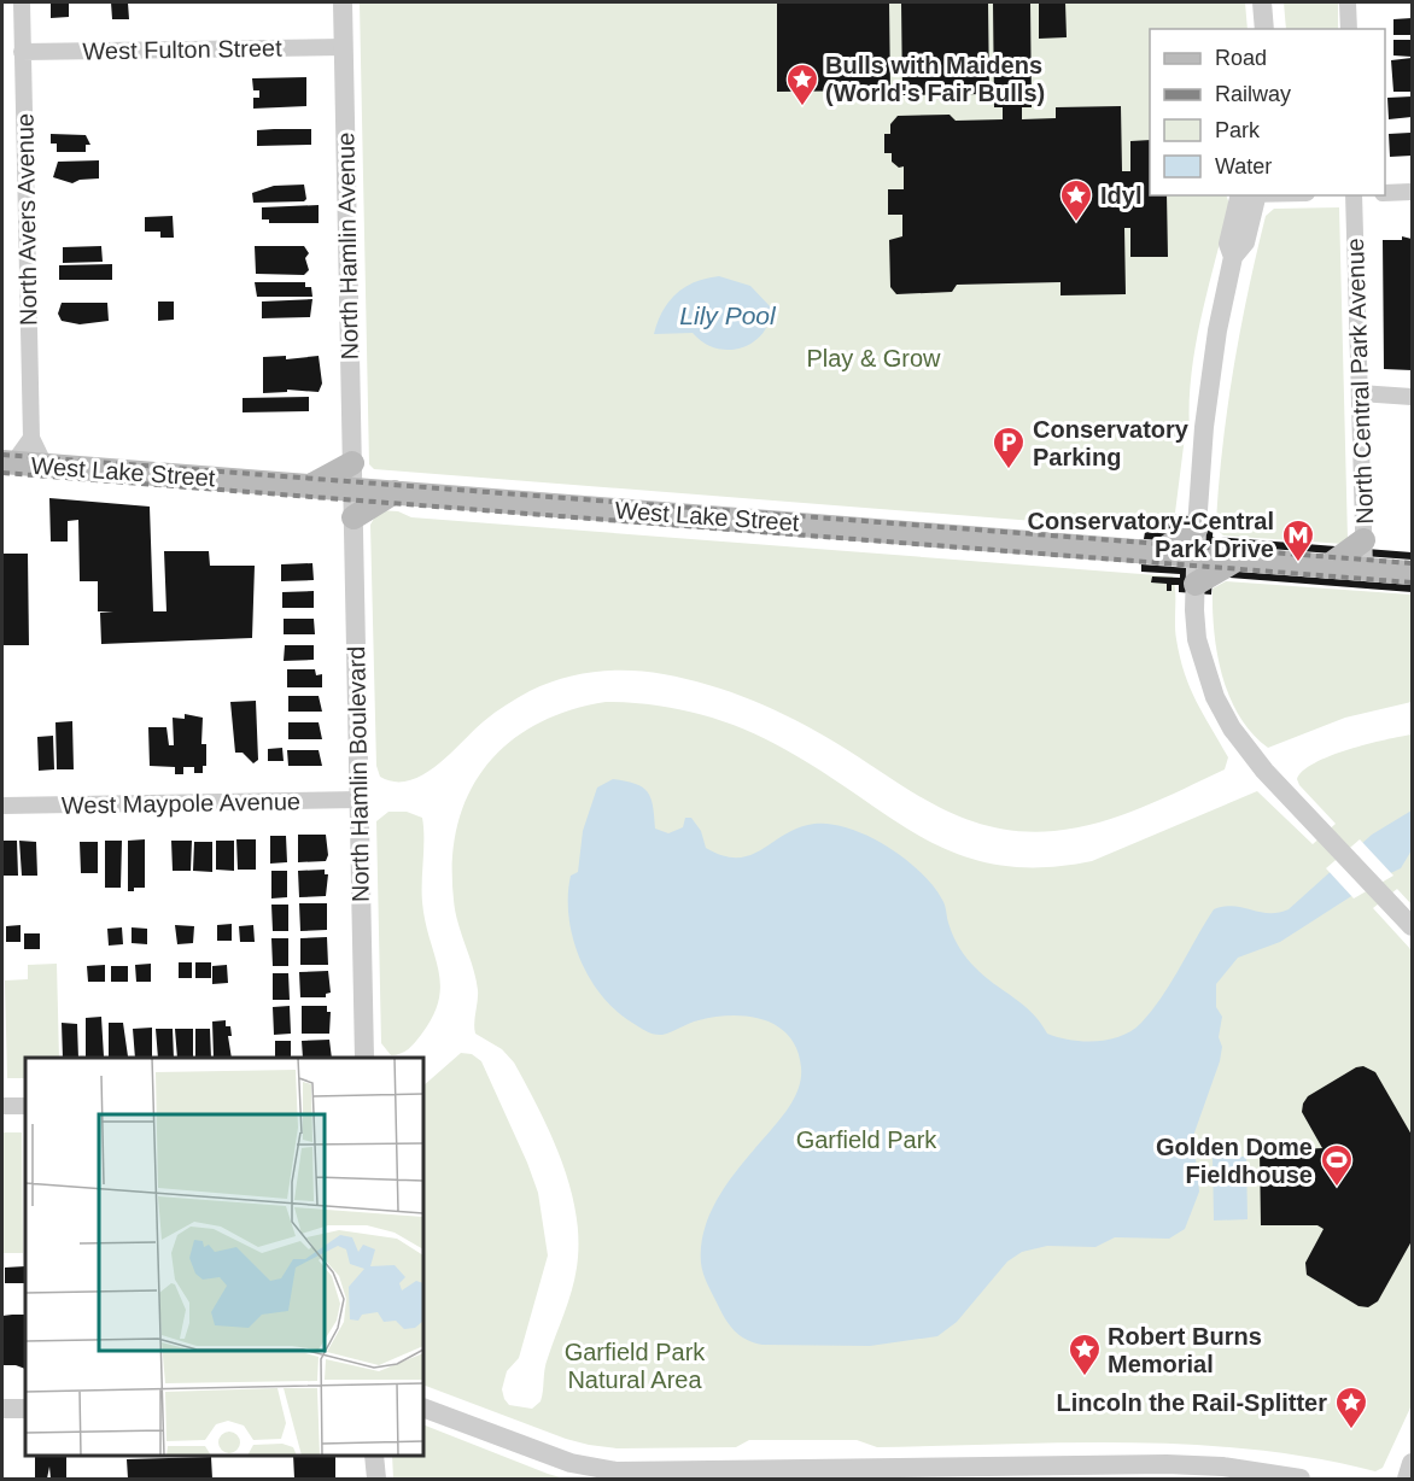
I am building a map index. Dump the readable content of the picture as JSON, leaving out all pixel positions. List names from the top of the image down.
{
  "streets": {
    "main road": ["West Lake Street"],
    "street": [
      "West Fulton Street",
      "North Avers Avenue",
      "North Hamlin Avenue",
      "North Central Park Avenue",
      "North Hamlin Boulevard",
      "West Maypole Avenue"
    ]
  },
  "crossings": [
    ["West Fulton Street", "North Avers Avenue"],
    ["West Fulton Street", "North Hamlin Avenue"],
    ["North Avers Avenue", "West Lake Street"],
    ["North Hamlin Avenue", "West Lake Street"],
    ["North Hamlin Avenue", "North Hamlin Boulevard"],
    ["North Central Park Avenue", "West Lake Street"],
    ["West Lake Street", "North Hamlin Boulevard"],
    ["North Hamlin Boulevard", "West Maypole Avenue"]
  ],
  "water": ["Lily Pool"],
  "parks": ["Play & Grow", "Garfield Park", "Garfield Park Natural Area"],
  "places": {
    "place": [
      "Bulls with Maidens (World's Fair Bulls)",
      "Idyl",
      "Robert Burns Memorial",
      "Lincoln the Rail-Splitter"
    ],
    "parking": ["Conservatory Parking"],
    "metro station": ["Conservatory-Central Park Drive"],
    "sports": ["Golden Dome Fieldhouse"]
  },
  "legend": [
    "Road",
    "Railway",
    "Park",
    "Water"
  ]
}
